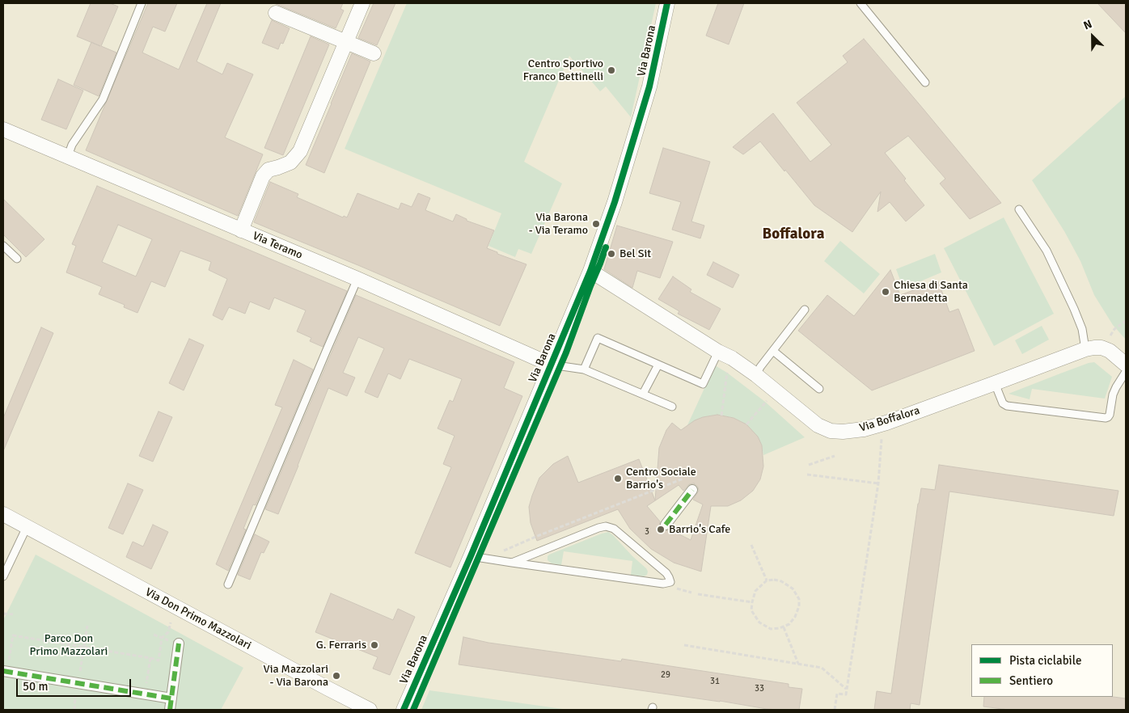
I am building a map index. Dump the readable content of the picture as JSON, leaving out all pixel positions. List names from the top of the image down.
{
  "streets": {
    "street": [
      "Via Barona",
      "Via Teramo",
      "Via Boffalora",
      "Via Don Primo Mazzolari"
    ]
  },
  "crossings": [
    ["Via Barona", "Via Teramo"],
    ["Via Barona", "Via Boffalora"]
  ],
  "districts": ["Boffalora"],
  "parks": ["Parco Don Primo Mazzolari"],
  "places": [
    "Centro Sportivo Franco Bettinelli",
    "Via Barona - Via Teramo",
    "Bel Sit",
    "Chiesa di Santa Bernadetta",
    "Centro Sociale Barrio's",
    "Barrio's Cafe",
    "G. Ferraris",
    "Via Mazzolari - Via Barona"
  ],
  "house_numbers": [
    "3",
    "29",
    "31",
    "33"
  ],
  "legend": ["Pista ciclabile", "Sentiero"],
  "scale_bar": "50 m",
  "north": "top left"
}
